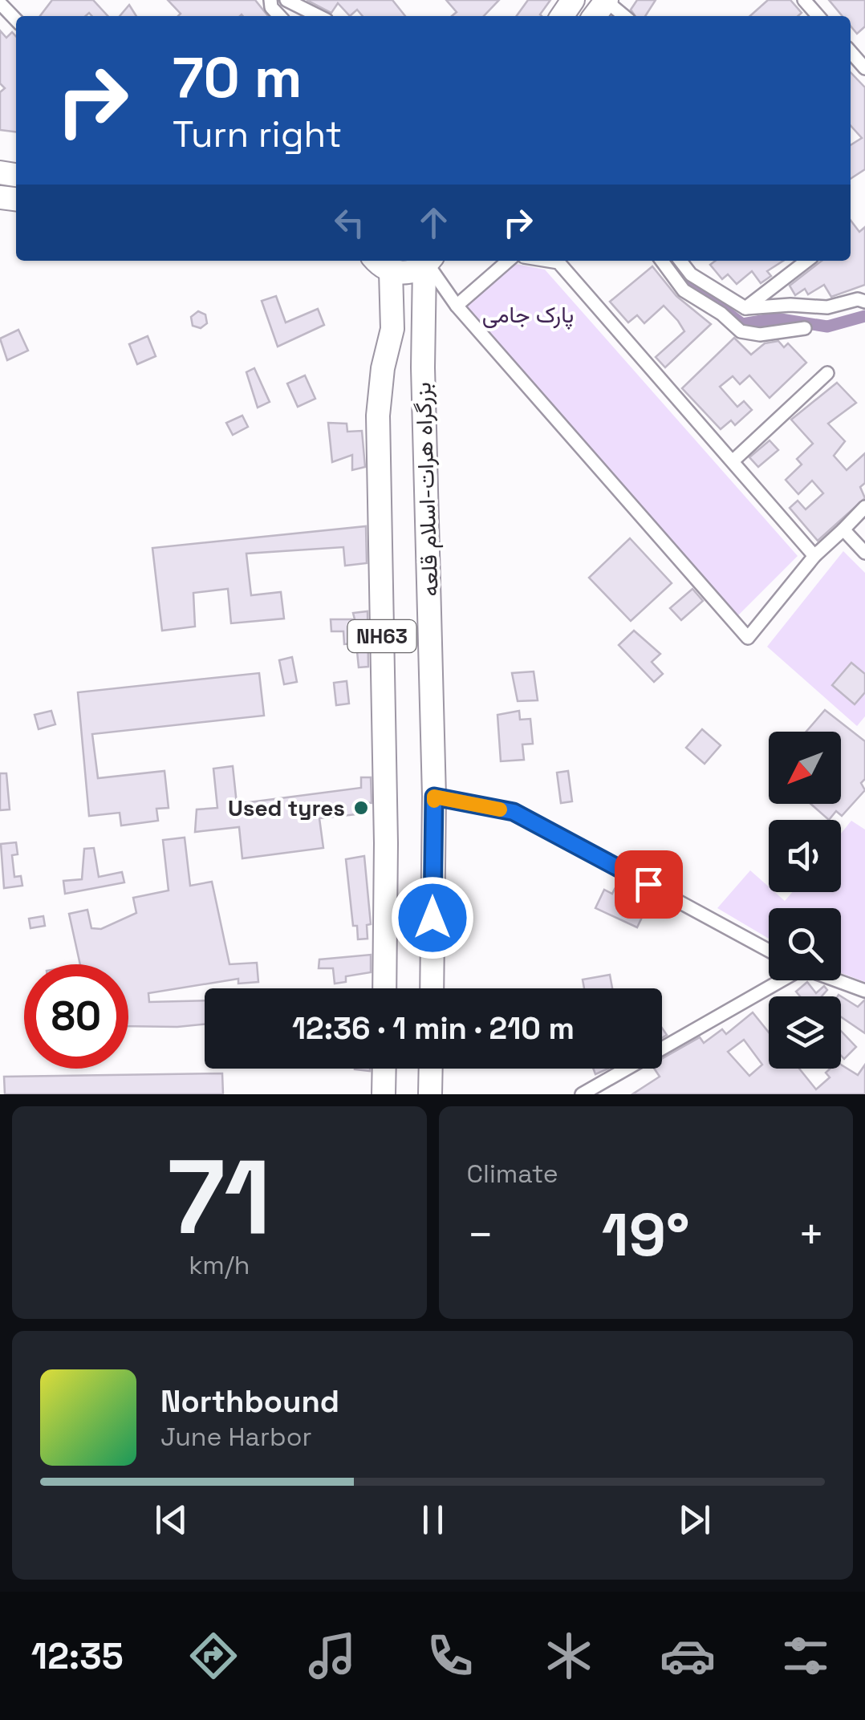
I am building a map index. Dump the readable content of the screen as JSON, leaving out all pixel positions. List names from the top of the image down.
{
  "streets": {
    "highway": ["بزرگراه هرات-اسلام قلعه", "NH63"]
  },
  "crossings": [
    ["بزرگراه هرات-اسلام قلعه", "NH63"]
  ],
  "parks": ["پارک جامی"],
  "places": ["Used tyres"],
  "north": "bottom left",
  "page": {
    "turn": ["70 m", "Turn right"],
    "limit": "80",
    "trip": "12:36 · 1 min · 210 m",
    "tile": [
      ["71", "km/h"],
      "Climate"
    ],
    "heat": ["−", "19°", "+"],
    "song": ["Northbound", "June Harbor"],
    "tabs": "12:35"
  }
}
